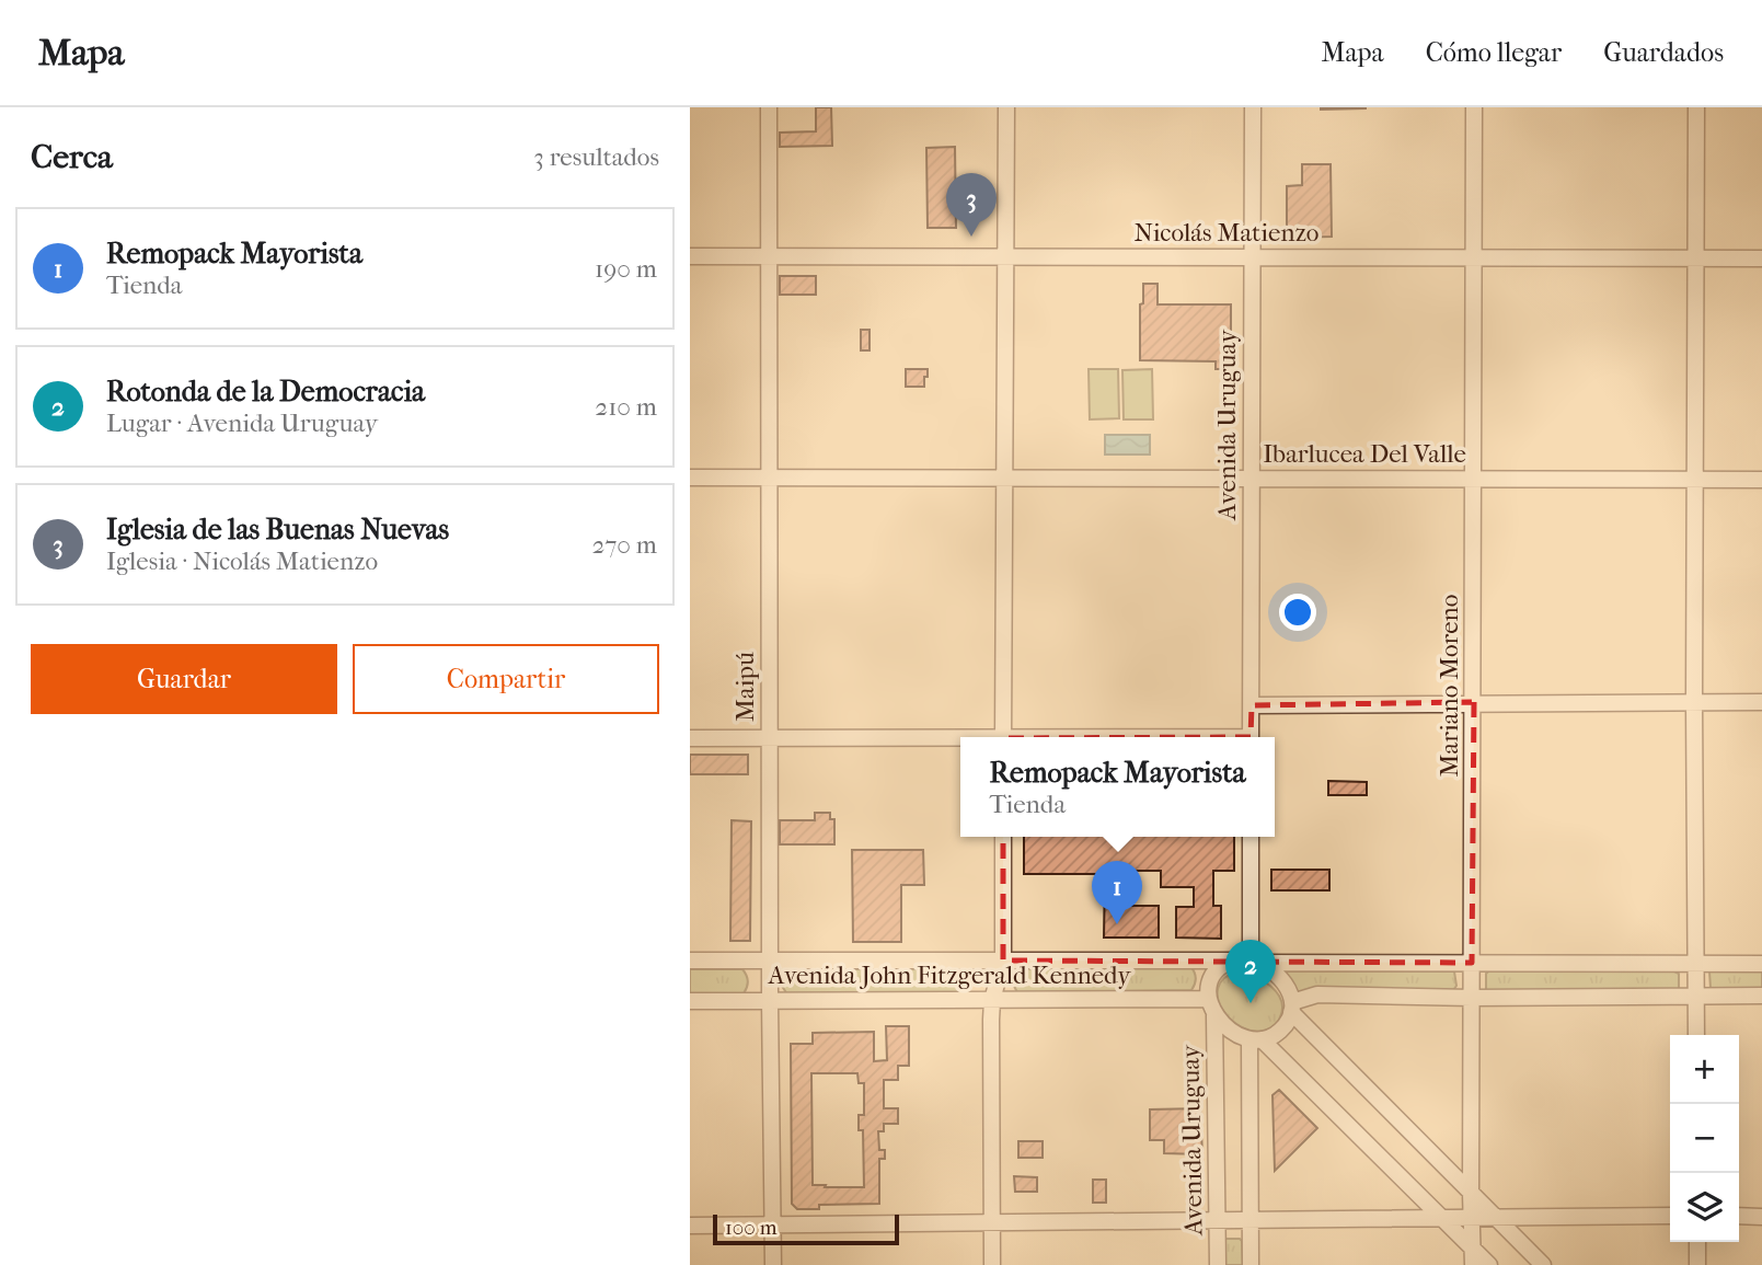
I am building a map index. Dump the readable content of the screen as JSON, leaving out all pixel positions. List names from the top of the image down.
{
  "streets": {
    "street": [
      "Nicolás Matienzo",
      "Avenida Uruguay",
      "Ibarlucea Del Valle",
      "Mariano Moreno",
      "Maipú",
      "Avenida John Fitzgerald Kennedy"
    ]
  },
  "crossings": [
    ["Nicolás Matienzo", "Avenida Uruguay"],
    ["Nicolás Matienzo", "Mariano Moreno"],
    ["Nicolás Matienzo", "Maipú"],
    ["Avenida Uruguay", "Ibarlucea Del Valle"],
    ["Avenida Uruguay", "Avenida John Fitzgerald Kennedy"],
    ["Ibarlucea Del Valle", "Mariano Moreno"],
    ["Ibarlucea Del Valle", "Maipú"],
    ["Maipú", "Avenida John Fitzgerald Kennedy"]
  ],
  "scale_bar": "100 m",
  "page": {
    "header": "Mapa",
    "nav": ["Mapa", "Cómo llegar", "Guardados"],
    "heading": ["Cerca", "3 resultados"],
    "pins": ["3", "1", "2"],
    "list": [
      {
        "mark": "1",
        "name": "Remopack Mayorista",
        "note": "Tienda",
        "value": "190 m"
      },
      {
        "mark": "2",
        "name": "Rotonda de la Democracia",
        "note": "Lugar · Avenida Uruguay",
        "value": "210 m"
      },
      {
        "mark": "3",
        "name": "Iglesia de las Buenas Nuevas",
        "note": "Iglesia · Nicolás Matienzo",
        "value": "270 m"
      }
    ],
    "buttons": ["Guardar", "Compartir"],
    "popup": ["Remopack Mayorista", "Tienda"],
    "map_buttons": ["+", "−"],
    "scale": "100 m"
  }
}
